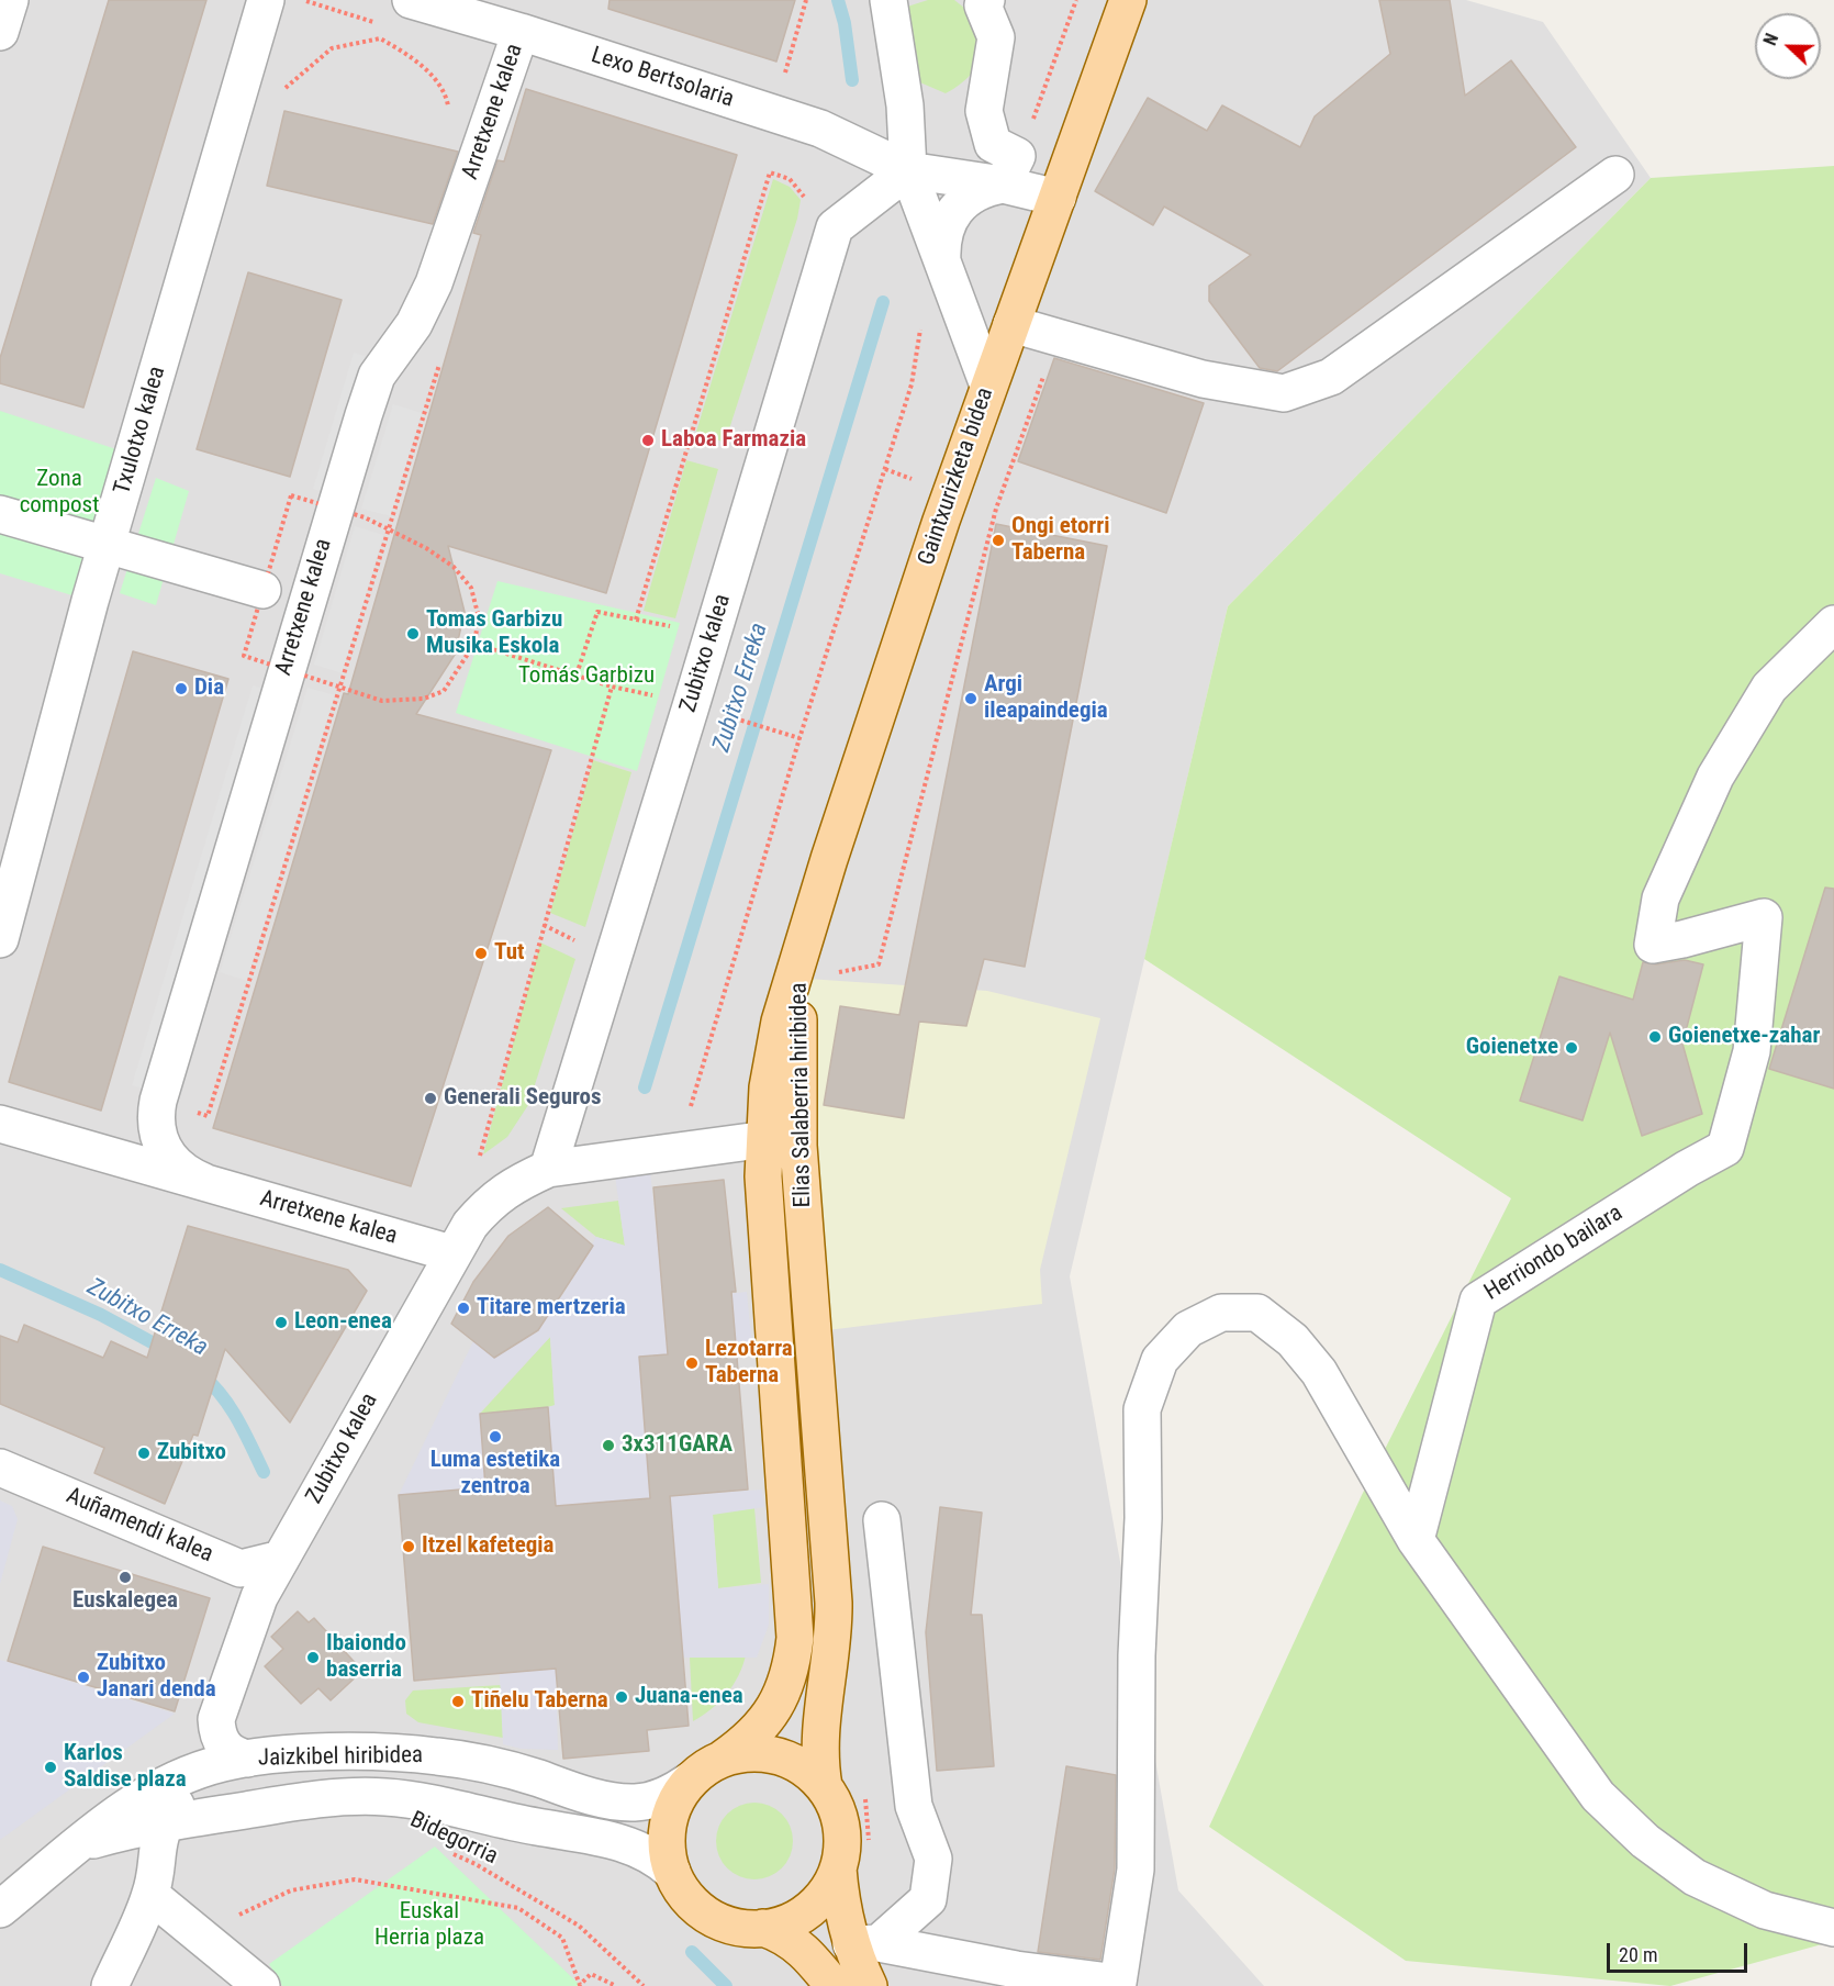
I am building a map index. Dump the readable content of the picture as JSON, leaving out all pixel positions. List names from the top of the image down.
{
  "streets": {
    "main road": ["Gaintxurizketa bidea", "Elias Salaberria hiribidea"],
    "street": [
      "Lexo Bertsolaria",
      "Arretxene kalea",
      "Txulotxo kalea",
      "Zubitxo kalea",
      "Herriondo bailara",
      "Auñamendi kalea",
      "Jaizkibel hiribidea"
    ],
    "path": ["Bidegorria"]
  },
  "crossings": [
    ["Lexo Bertsolaria", "Arretxene kalea"],
    ["Lexo Bertsolaria", "Gaintxurizketa bidea"],
    ["Lexo Bertsolaria", "Zubitxo kalea"],
    ["Arretxene kalea", "Zubitxo kalea"],
    ["Gaintxurizketa bidea", "Elias Salaberria hiribidea"],
    ["Zubitxo kalea", "Elias Salaberria hiribidea"],
    ["Zubitxo kalea", "Auñamendi kalea"],
    ["Zubitxo kalea", "Jaizkibel hiribidea"],
    ["Elias Salaberria hiribidea", "Jaizkibel hiribidea"]
  ],
  "water": ["Zubitxo Erreka"],
  "parks": ["Zona compost", "Tomás Garbizu", "Euskal Herria plaza"],
  "places": [
    "Laboa Farmazia",
    "Ongi etorri Taberna",
    "Tomas Garbizu Musika Eskola",
    "Dia",
    "Argi ileapaindegia",
    "Tut",
    "Goienetxe-zahar",
    "Goienetxe",
    "Generali Seguros",
    "Titare mertzeria",
    "Leon-enea",
    "Lezotarra Taberna",
    "Luma estetika zentroa",
    "3x311GARA",
    "Zubitxo",
    "Itzel kafetegia",
    "Euskalegea",
    "Ibaiondo baserria",
    "Zubitxo Janari denda",
    "Juana-enea",
    "Tiñelu Taberna",
    "Karlos Saldise plaza"
  ],
  "scale_bar": "20 m",
  "north": "left"
}
